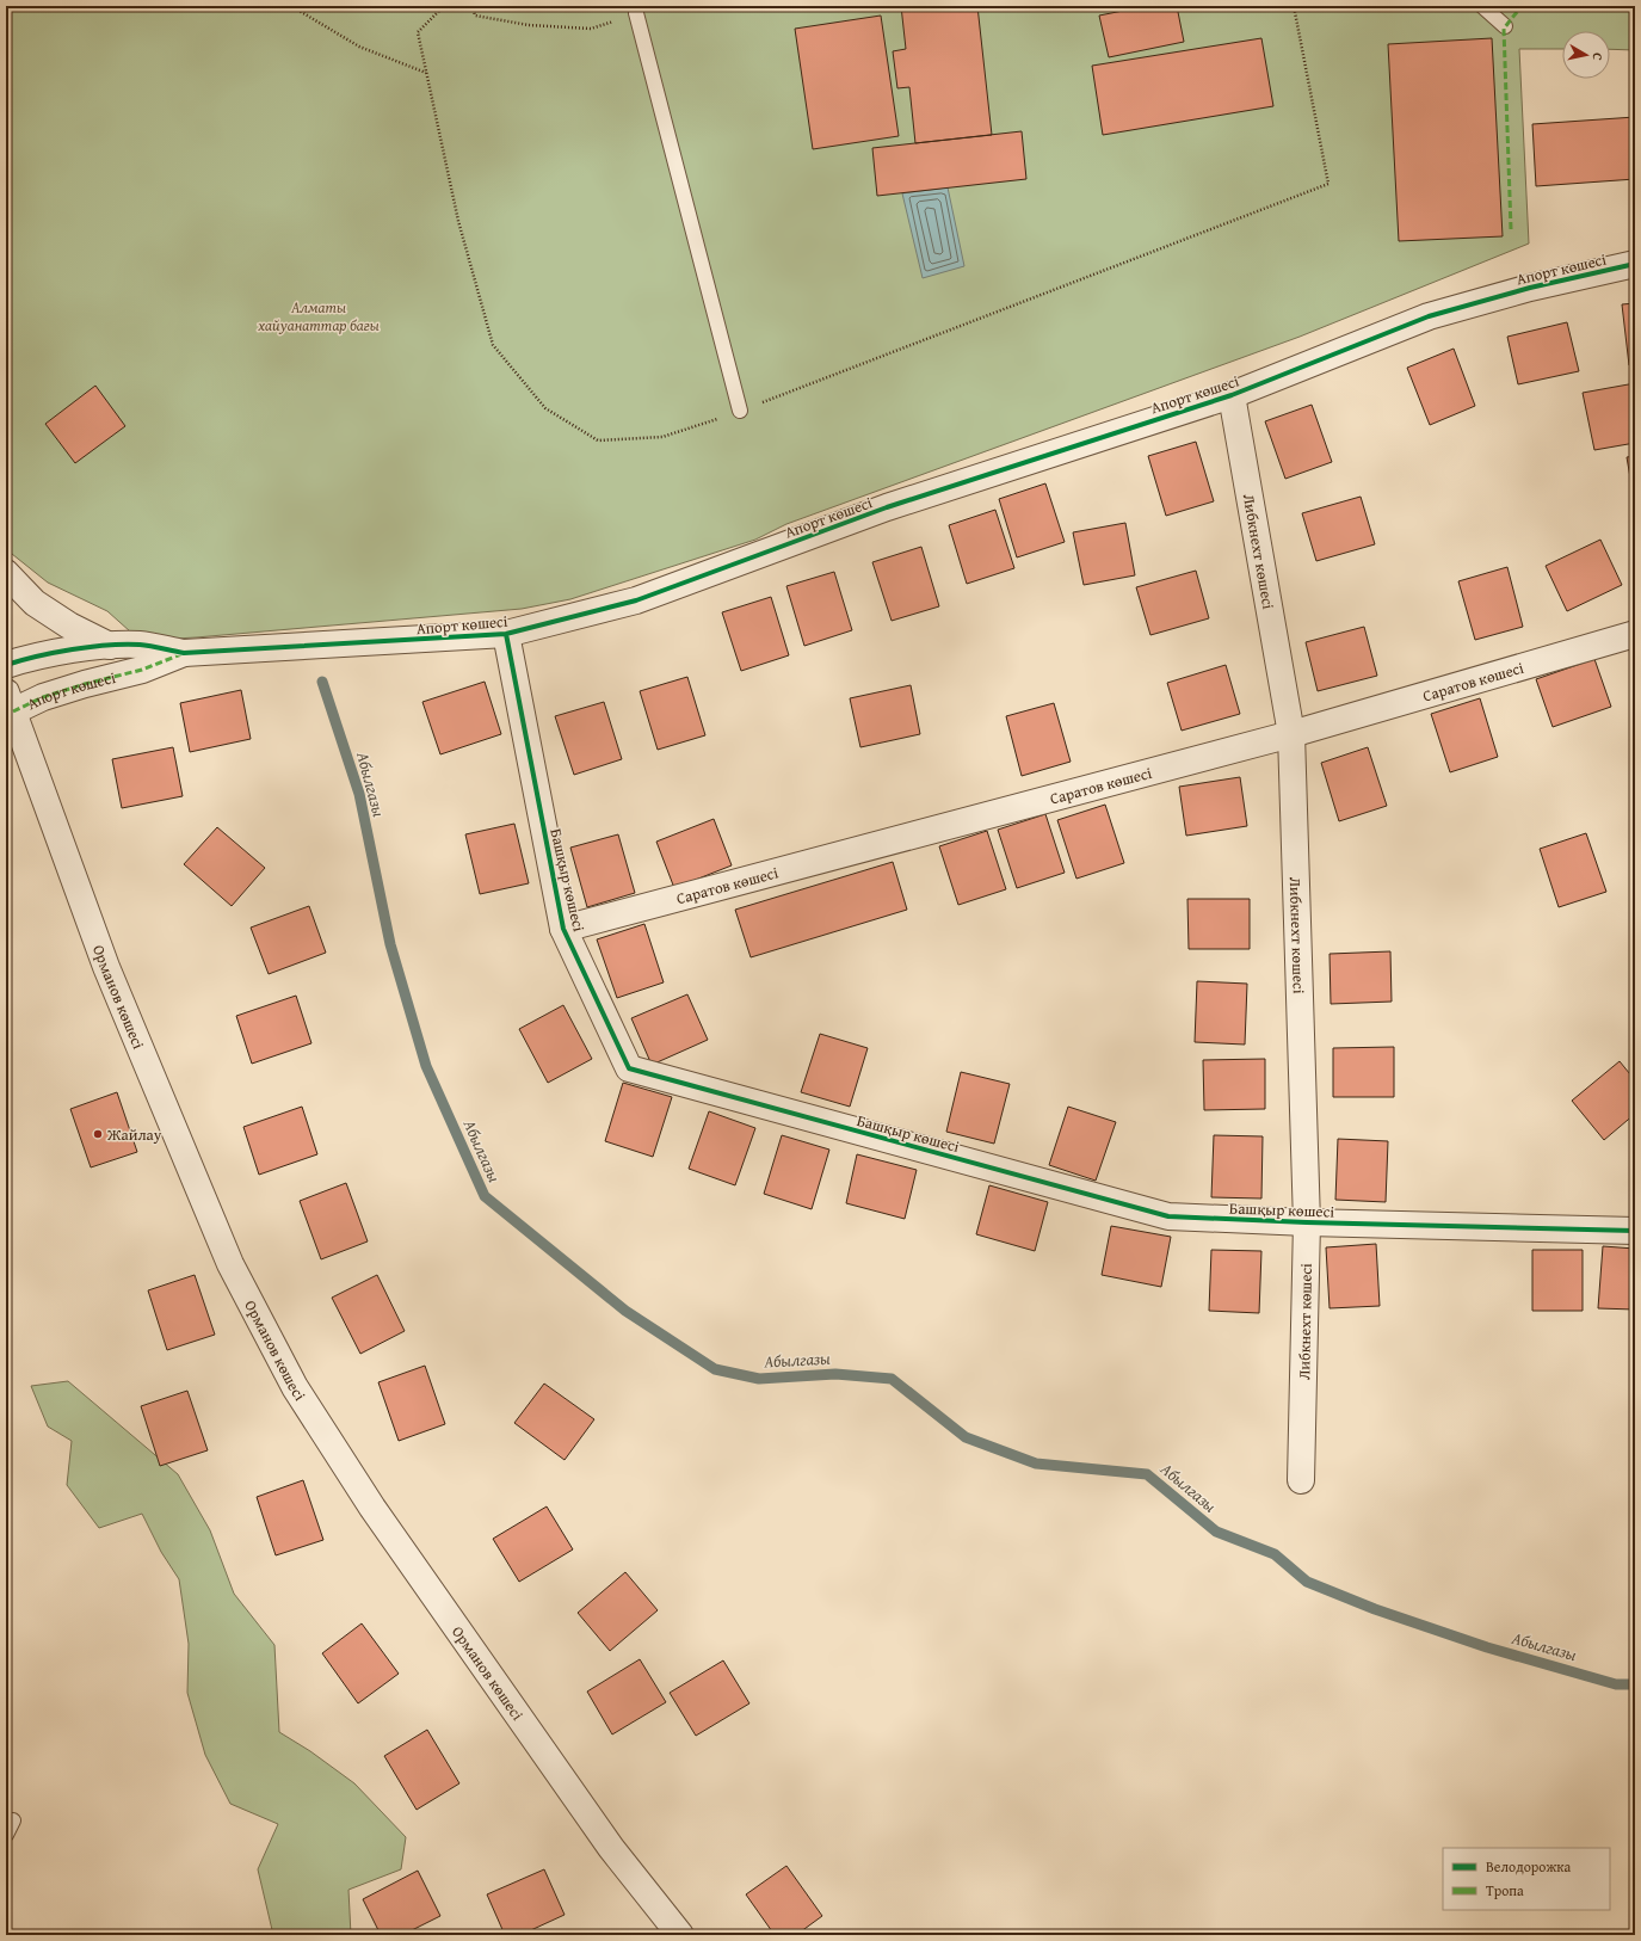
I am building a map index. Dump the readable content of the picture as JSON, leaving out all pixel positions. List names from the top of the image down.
{
  "streets": {
    "street": [
      "Апорт көшесі",
      "Либкнехт көшесі",
      "Саратов көшесі",
      "Башқыр көшесі",
      "Орманов көшесі"
    ]
  },
  "crossings": [
    ["Апорт көшесі", "Либкнехт көшесі"],
    ["Апорт көшесі", "Башқыр көшесі"],
    ["Апорт көшесі", "Орманов көшесі"],
    ["Либкнехт көшесі", "Саратов көшесі"],
    ["Либкнехт көшесі", "Башқыр көшесі"],
    ["Саратов көшесі", "Башқыр көшесі"]
  ],
  "water": ["Абылгазы"],
  "parks": ["Алматы хайуанаттар бағы"],
  "places": ["Жайлау"],
  "legend": ["Велодорожка", "Тропа"],
  "north": "right"
}
